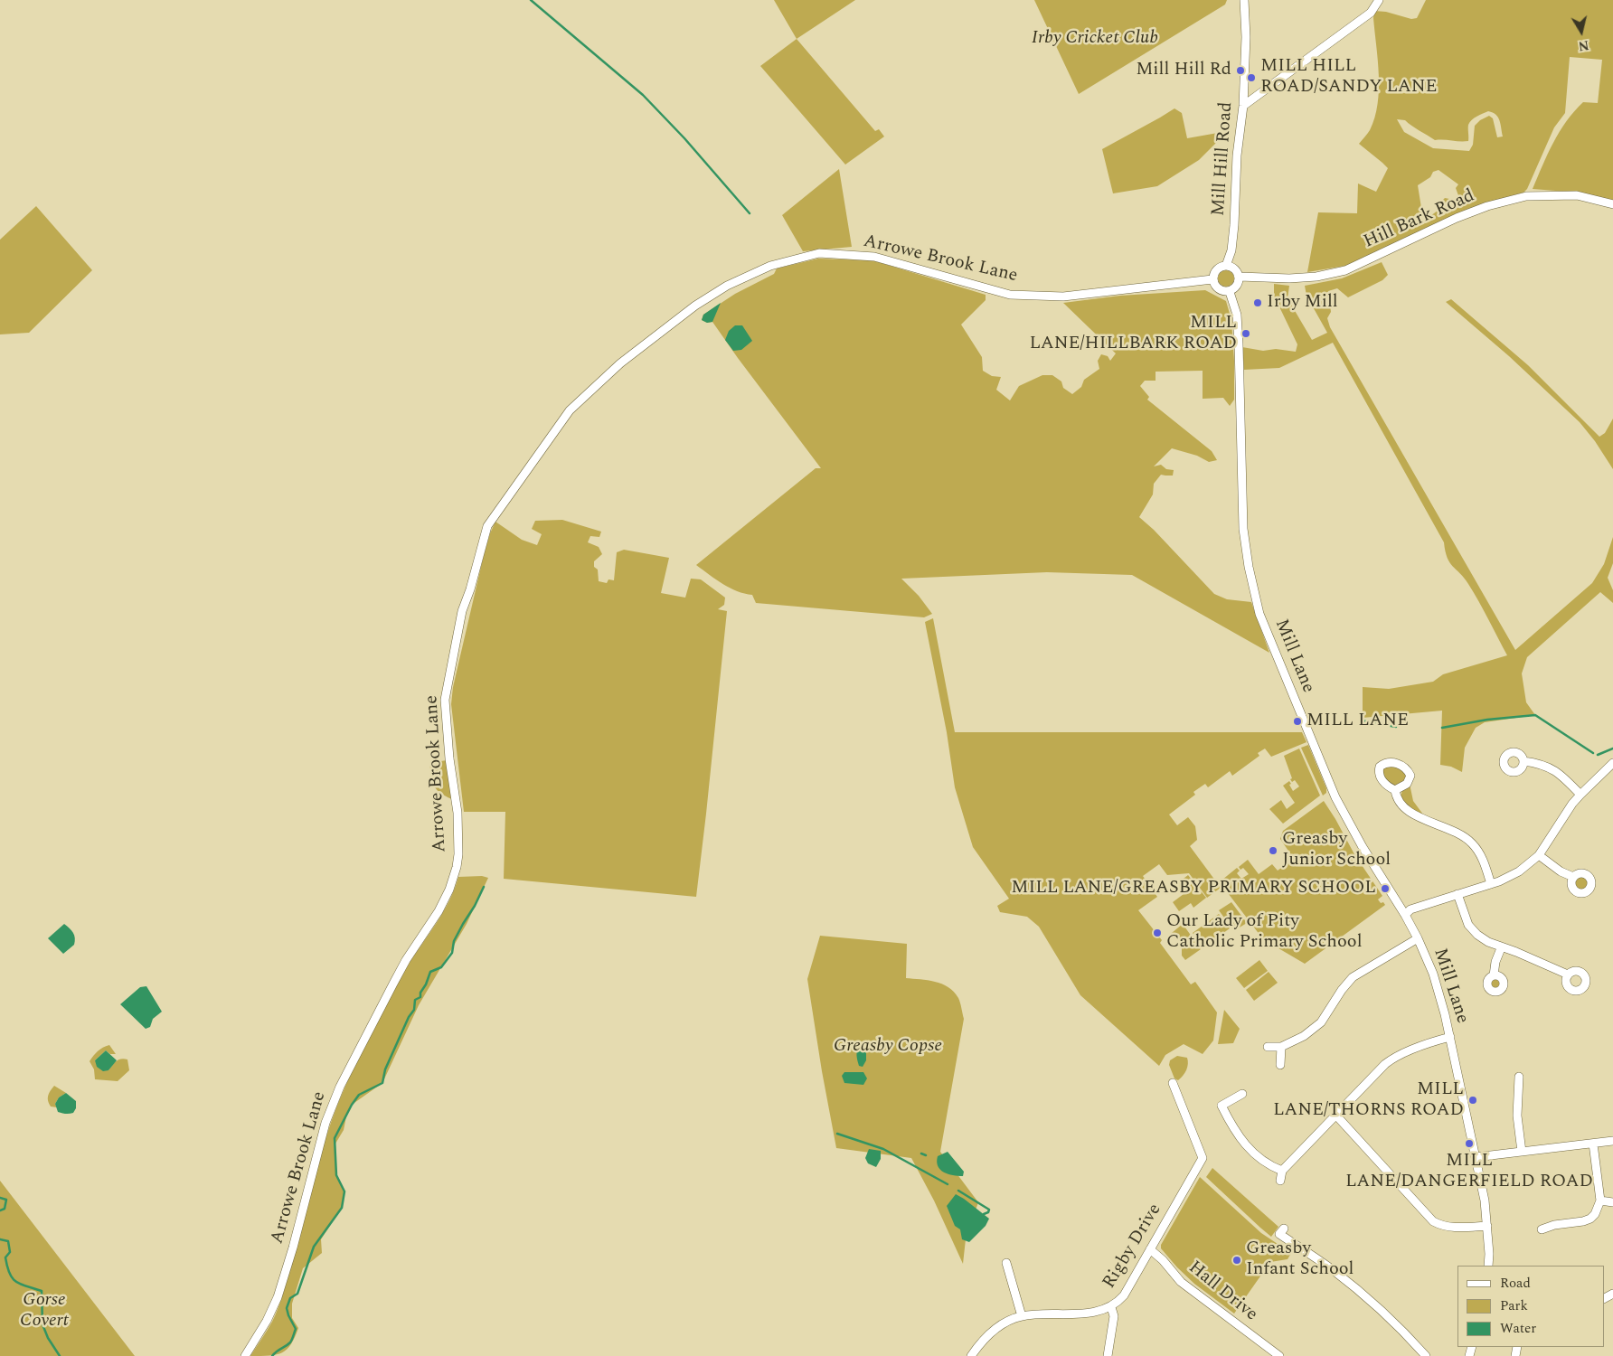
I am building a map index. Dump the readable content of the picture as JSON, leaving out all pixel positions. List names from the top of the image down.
{
  "streets": {
    "street": [
      "Mill Hill Road",
      "Hill Bark Road",
      "Arrowe Brook Lane",
      "Mill Lane",
      "Rigby Drive",
      "Hall Drive"
    ]
  },
  "crossings": [
    ["Mill Hill Road", "Hill Bark Road"],
    ["Mill Hill Road", "Arrowe Brook Lane"],
    ["Mill Hill Road", "Mill Lane"],
    ["Hill Bark Road", "Arrowe Brook Lane"],
    ["Hill Bark Road", "Mill Lane"],
    ["Arrowe Brook Lane", "Mill Lane"],
    ["Rigby Drive", "Hall Drive"]
  ],
  "parks": ["Irby Cricket Club", "Greasby Copse", "Gorse Covert"],
  "places": [
    "Mill Hill Rd",
    "MILL HILL ROAD/SANDY LANE",
    "Irby Mill",
    "MILL LANE/HILLBARK ROAD",
    "MILL LANE",
    "Greasby Junior School",
    "MILL LANE/GREASBY PRIMARY SCHOOL",
    "Our Lady of Pity Catholic Primary School",
    "MILL LANE/THORNS ROAD",
    "MILL LANE/DANGERFIELD ROAD",
    "Greasby Infant School"
  ],
  "legend": ["Road", "Park", "Water"],
  "north": "bottom"
}
